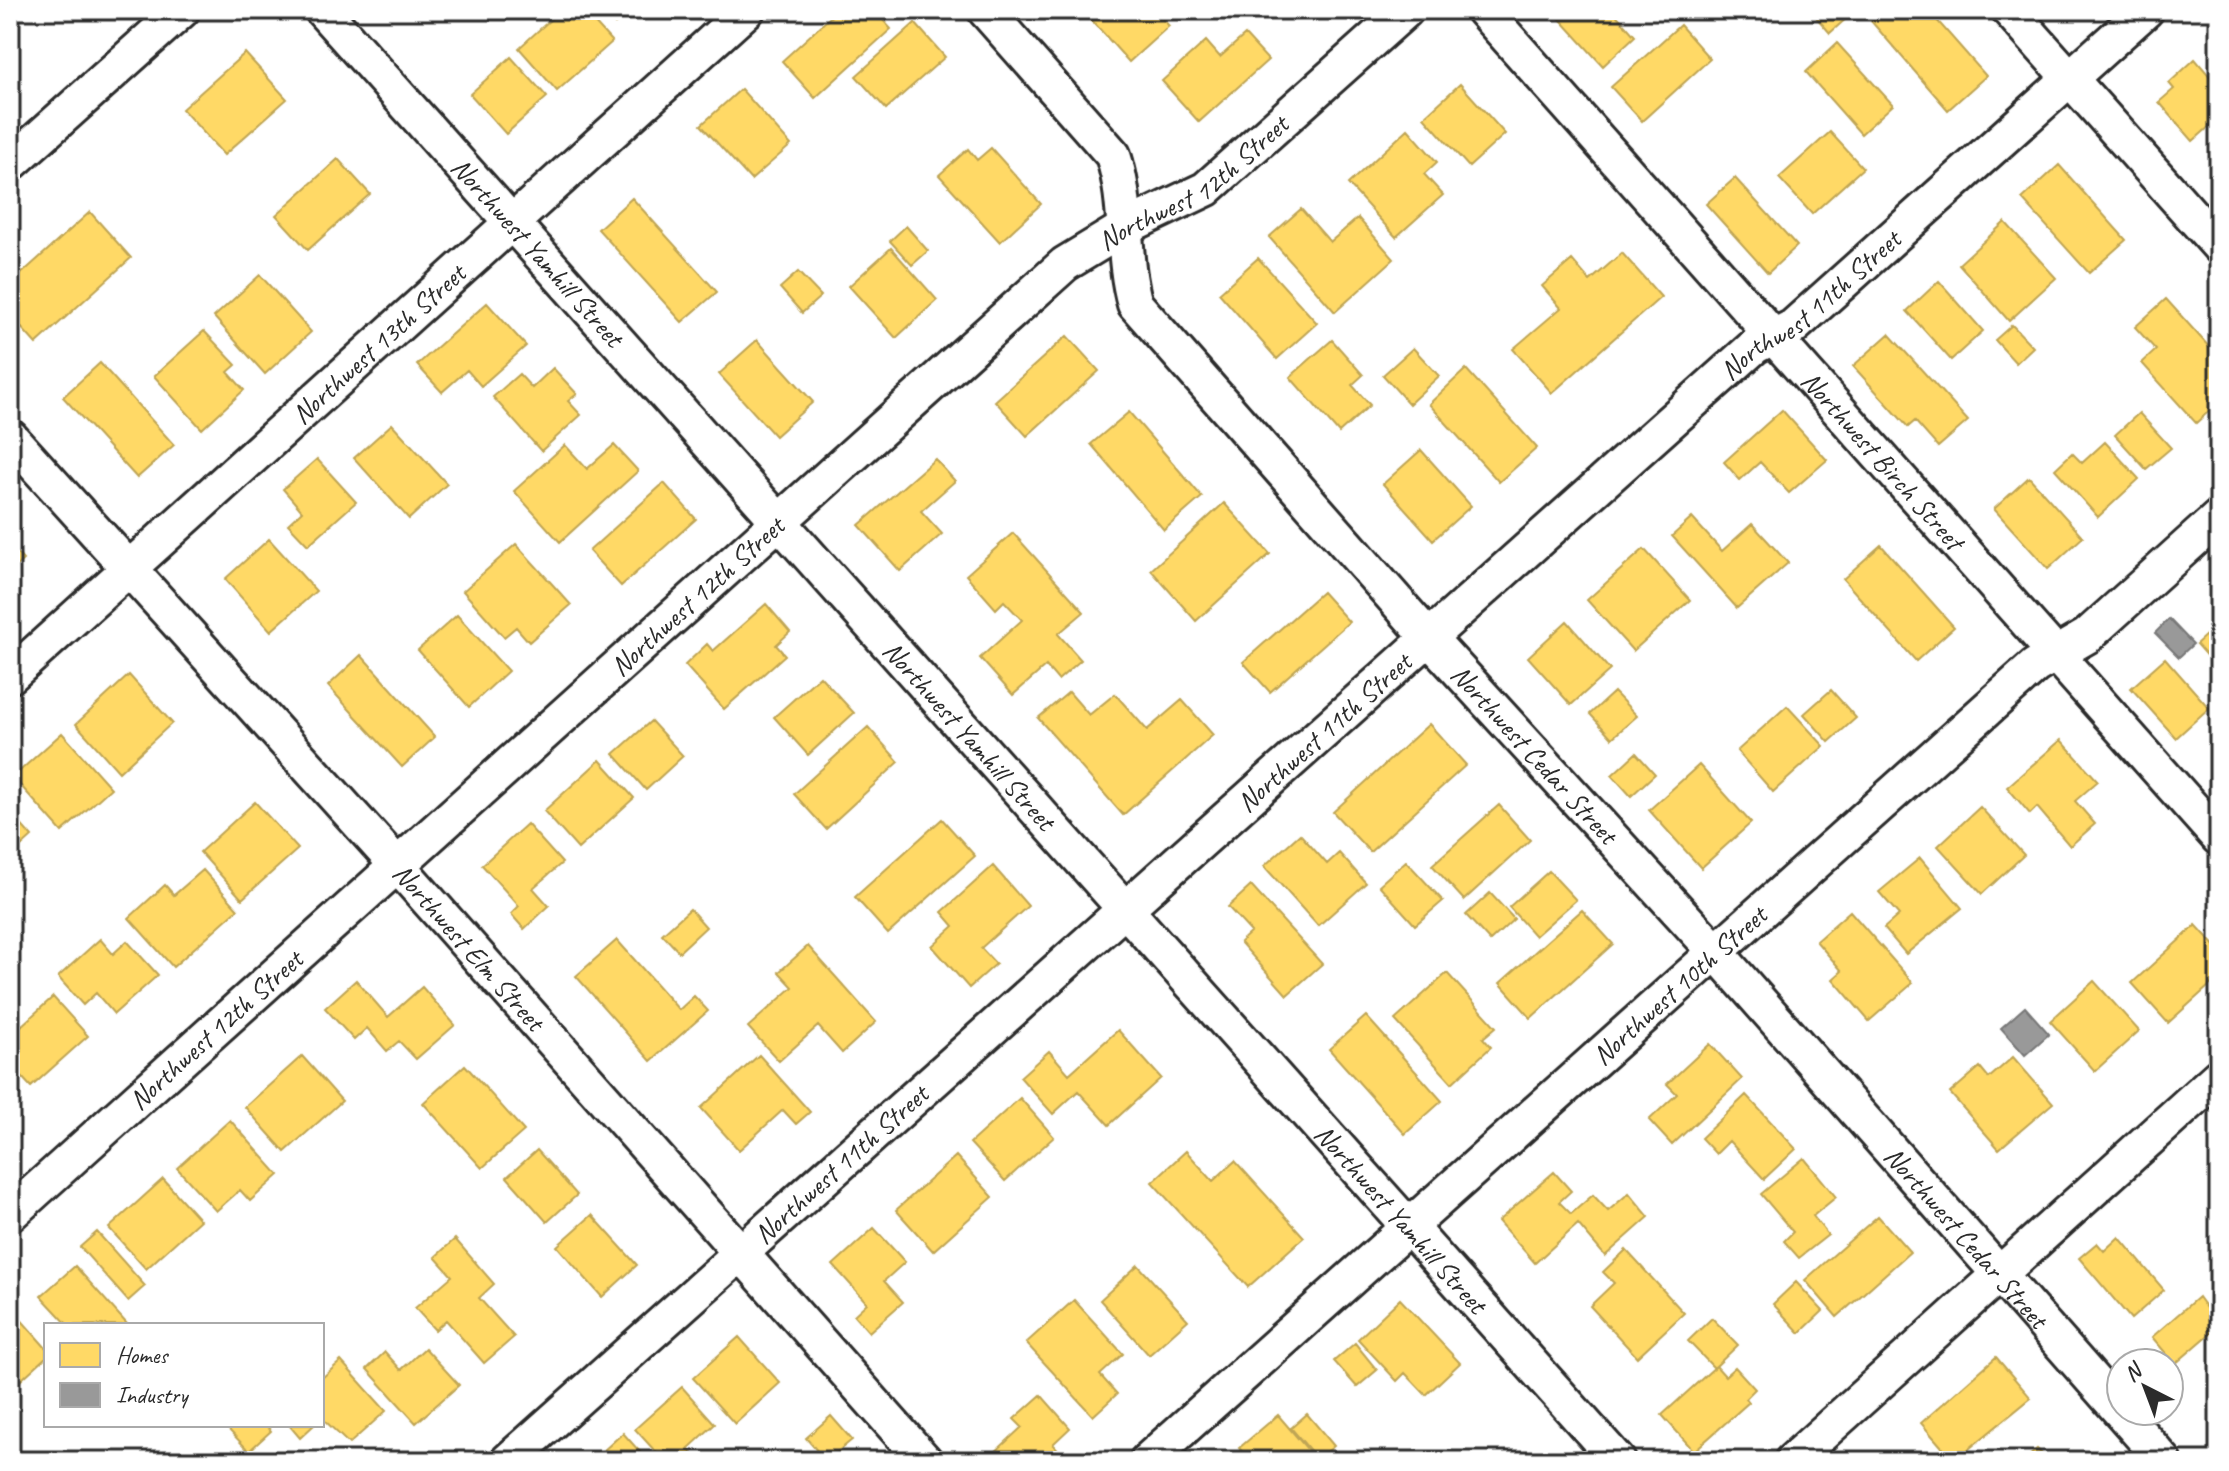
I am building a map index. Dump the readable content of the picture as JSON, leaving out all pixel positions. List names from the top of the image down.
{
  "streets": {
    "street": [
      "Northwest 12th Street",
      "Northwest Yamhill Street",
      "Northwest 11th Street",
      "Northwest 13th Street",
      "Northwest Birch Street",
      "Northwest Cedar Street",
      "Northwest Elm Street",
      "Northwest 10th Street"
    ]
  },
  "crossings": [
    ["Northwest 12th Street", "Northwest Yamhill Street"],
    ["Northwest 12th Street", "Northwest Cedar Street"],
    ["Northwest 12th Street", "Northwest Elm Street"],
    ["Northwest Yamhill Street", "Northwest 11th Street"],
    ["Northwest Yamhill Street", "Northwest 13th Street"],
    ["Northwest Yamhill Street", "Northwest 10th Street"],
    ["Northwest 11th Street", "Northwest Birch Street"],
    ["Northwest 11th Street", "Northwest Cedar Street"],
    ["Northwest 11th Street", "Northwest Elm Street"],
    ["Northwest 13th Street", "Northwest Elm Street"],
    ["Northwest Birch Street", "Northwest 10th Street"],
    ["Northwest Cedar Street", "Northwest 10th Street"]
  ],
  "legend": ["Homes", "Industry"],
  "north": "top left"
}
